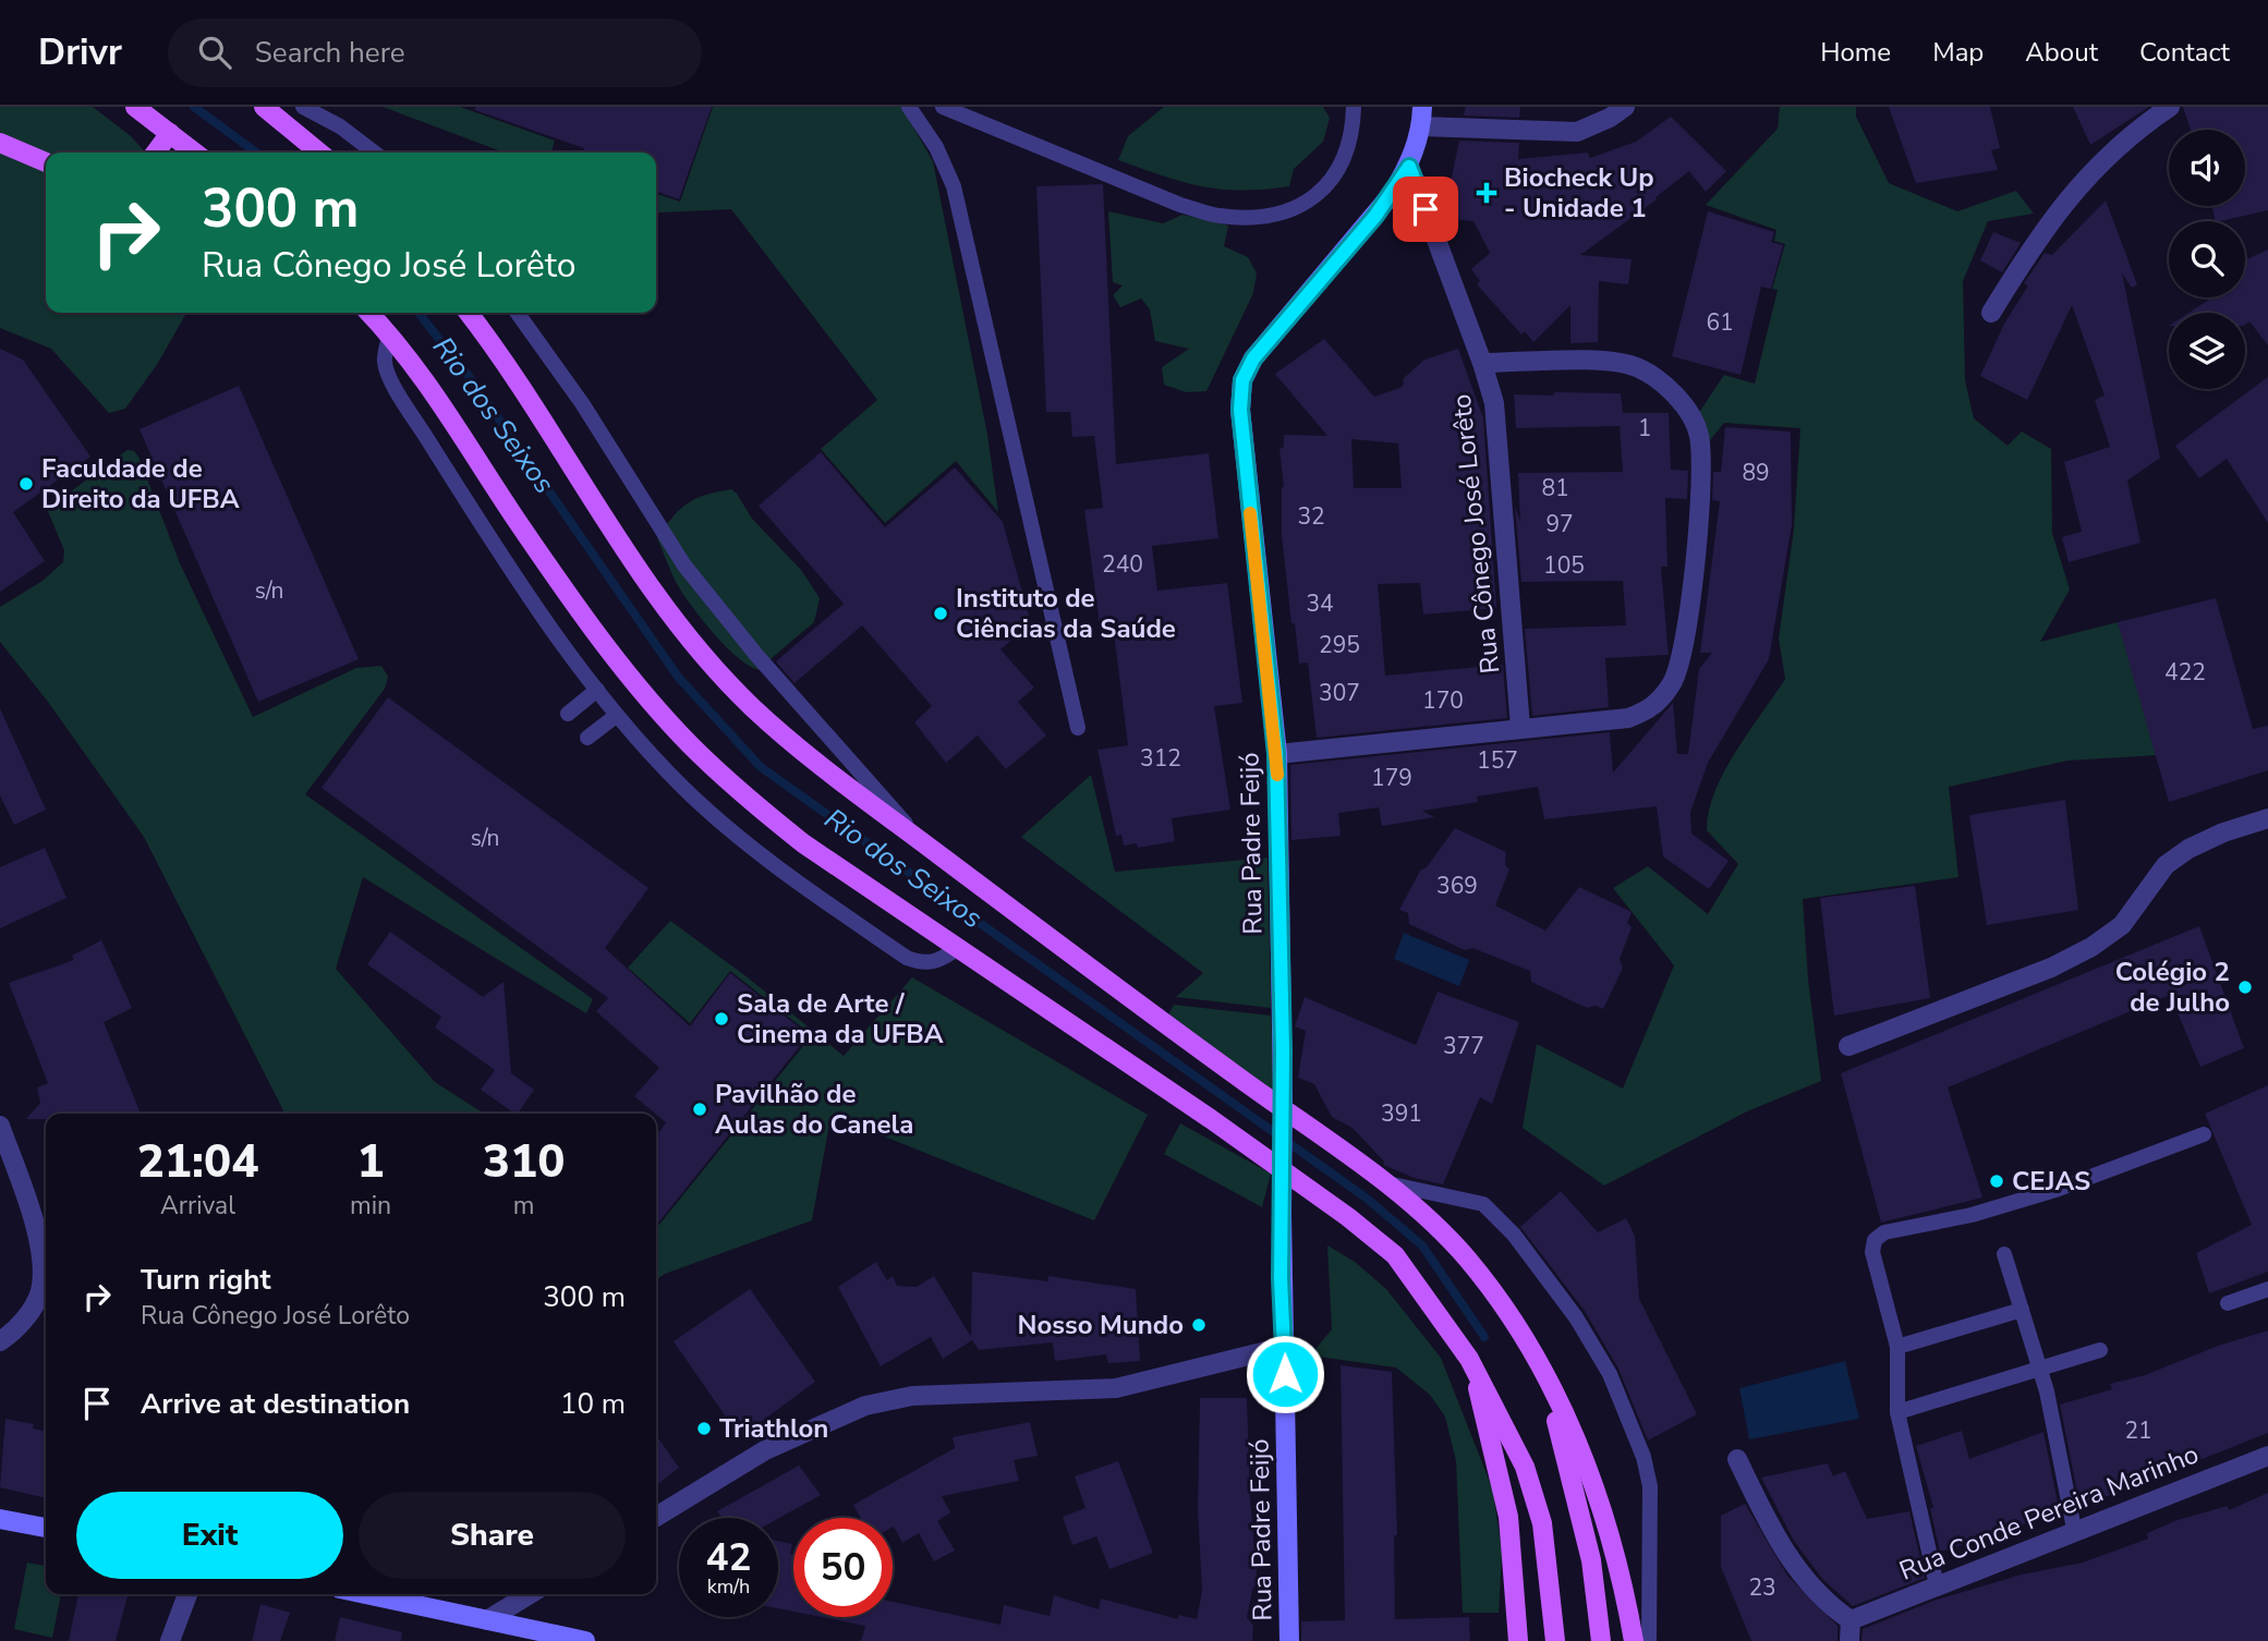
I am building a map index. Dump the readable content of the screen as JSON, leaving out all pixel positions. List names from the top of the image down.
{
  "streets": {
    "main road": ["Rua Padre Feijó"],
    "street": ["Rua Cônego José Lorêto", "Rua Conde Pereira Marinho"]
  },
  "crossings": [
    ["Rua Cônego José Lorêto", "Rua Padre Feijó"]
  ],
  "water": ["Rio dos Seixos"],
  "places": {
    "health": ["Biocheck Up - Unidade 1"],
    "other": [
      "Faculdade de Direito da UFBA",
      "Instituto de Ciências da Saúde",
      "Colégio 2 de Julho",
      "Sala de Arte / Cinema da UFBA",
      "Pavilhão de Aulas do Canela",
      "CEJAS",
      "Nosso Mundo",
      "Triathlon"
    ]
  },
  "house_numbers": [
    "61",
    "1",
    "89",
    "81",
    "32",
    "97",
    "240",
    "105",
    "s/n",
    "34",
    "295",
    "422",
    "307",
    "170",
    "312",
    "157",
    "179",
    "s/n",
    "369",
    "377",
    "391",
    "21",
    "23"
  ],
  "page": {
    "header": "Drivr",
    "search": "Search here",
    "nav": [
      "Home",
      "Map",
      "About",
      "Contact"
    ],
    "turn": ["300 m", "Rua Cônego José Lorêto"],
    "eta": [
      "21:04",
      "Arrival",
      "1",
      "min",
      "310",
      "m"
    ],
    "list": [
      {
        "name": "Turn right",
        "note": "Rua Cônego José Lorêto",
        "value": "300 m"
      },
      {
        "name": "Arrive at destination",
        "value": "10 m"
      }
    ],
    "buttons": ["Exit", "Share"],
    "speed": "42 km/h",
    "limit": "50"
  }
}
